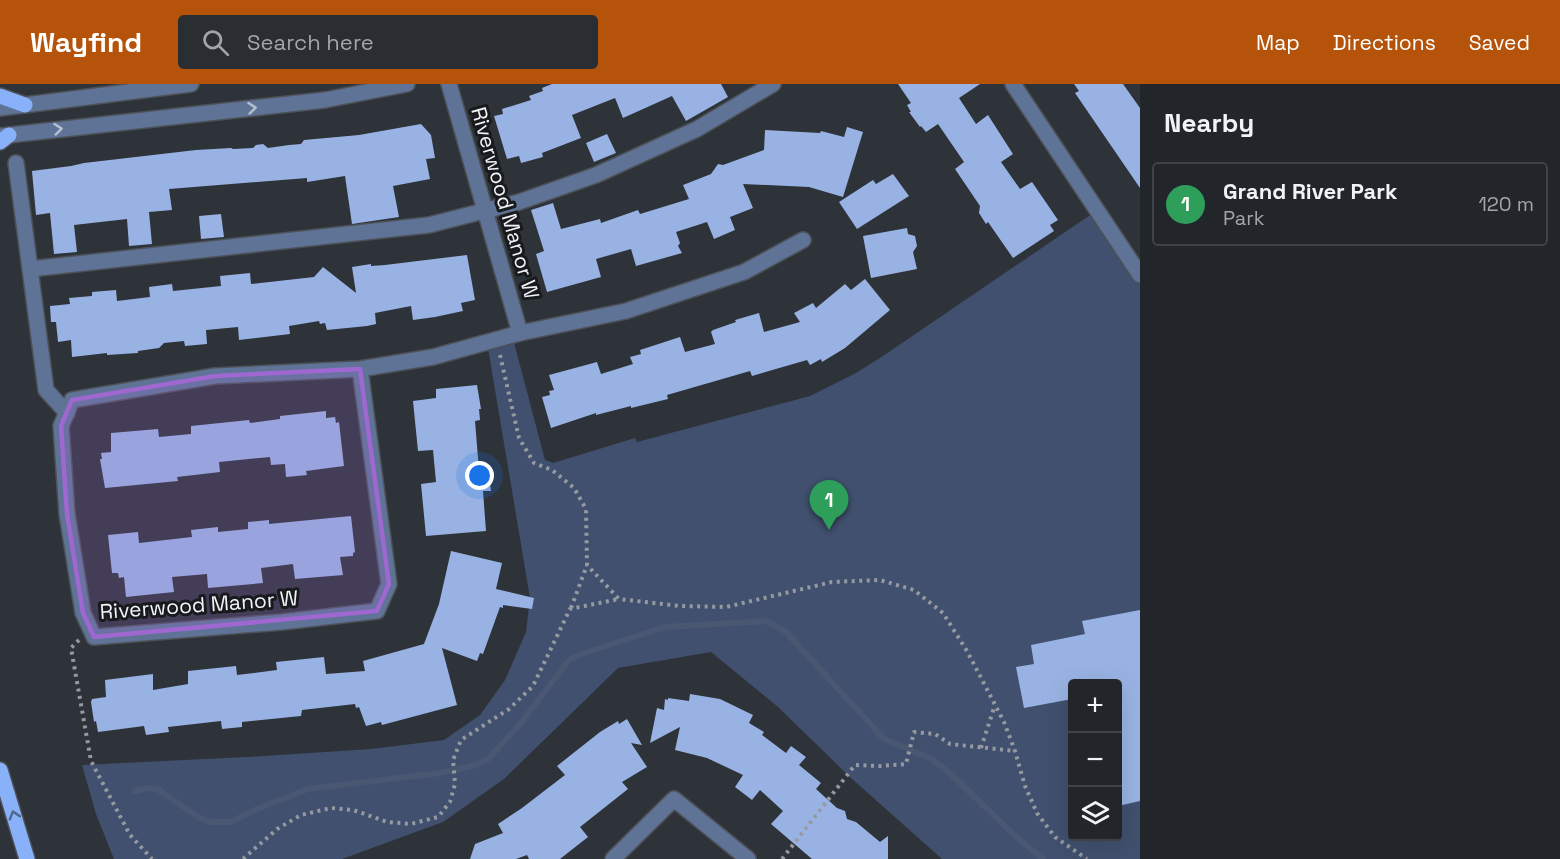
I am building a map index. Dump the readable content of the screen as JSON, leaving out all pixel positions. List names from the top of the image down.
{
  "streets": {
    "street": ["Riverwood Manor W"]
  },
  "page": {
    "header": "Wayfind",
    "search": "Search here",
    "nav": ["Map", "Directions", "Saved"],
    "heading": "Nearby",
    "list": [
      {
        "mark": "1",
        "name": "Grand River Park",
        "note": "Park",
        "value": "120 m"
      }
    ],
    "pins": "1",
    "map_buttons": ["+", "−"]
  }
}
